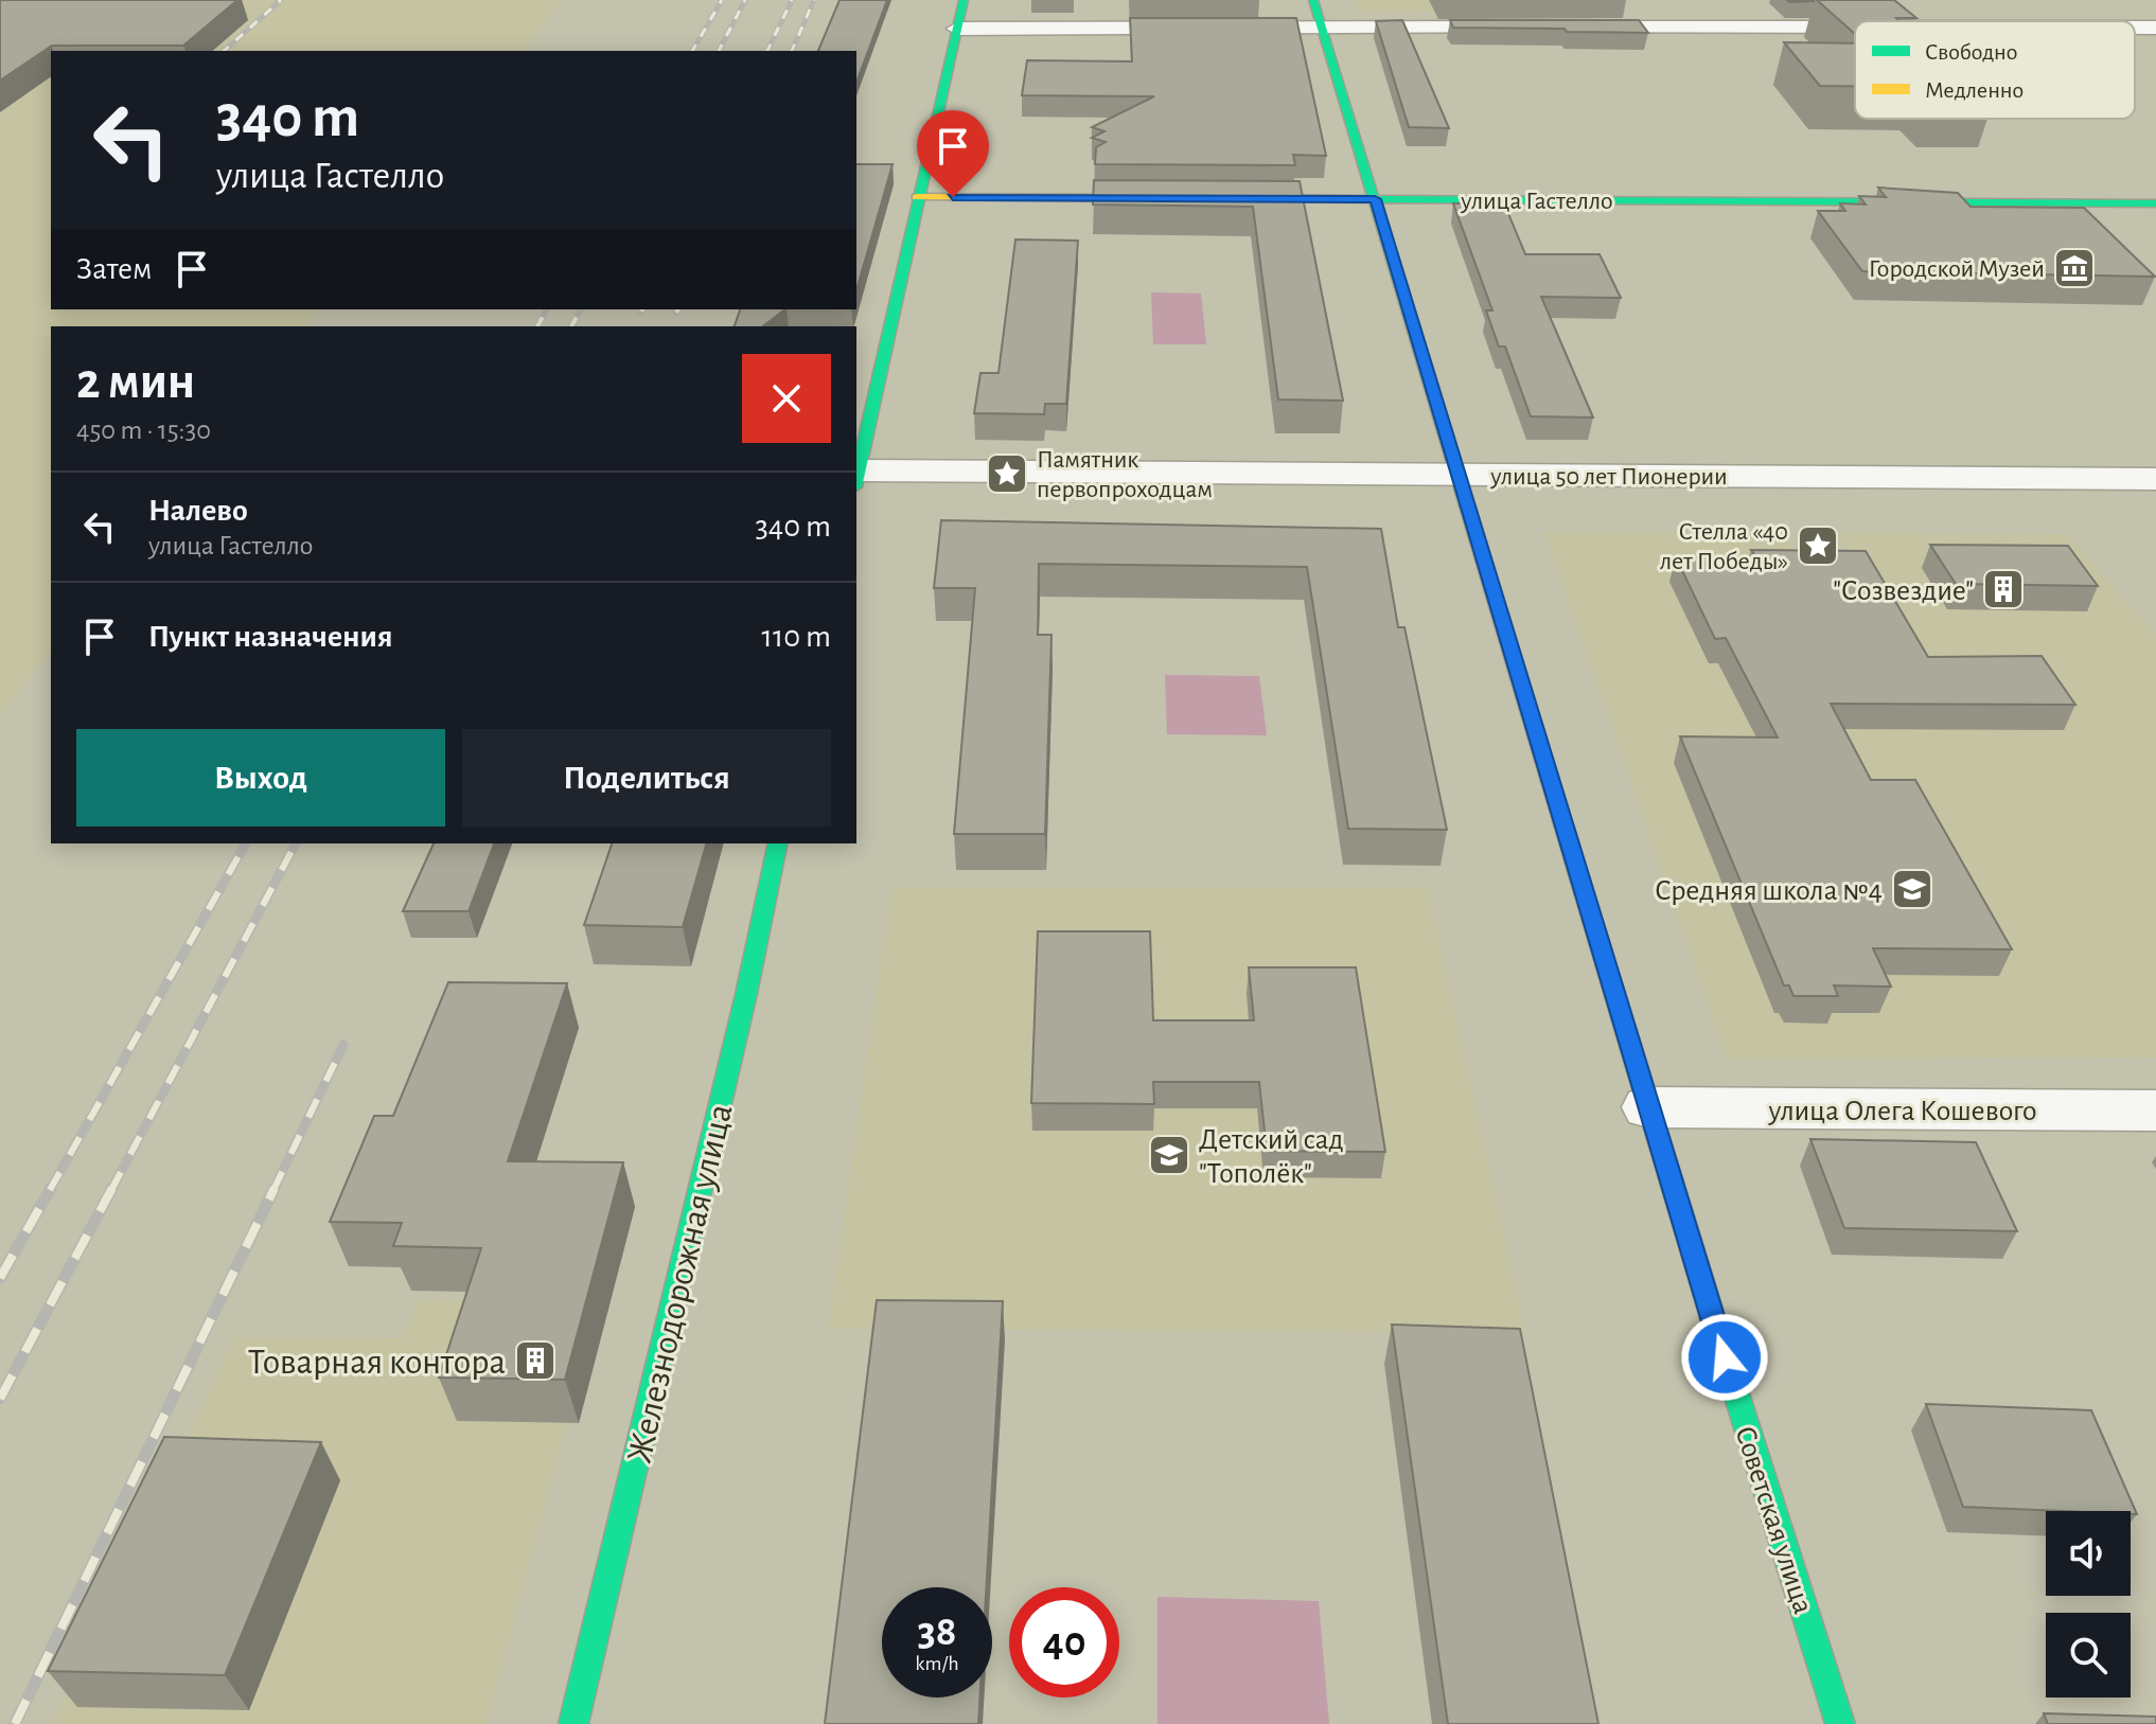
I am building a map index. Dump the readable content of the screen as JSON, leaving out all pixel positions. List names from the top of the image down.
{
  "streets": {
    "main road": ["улица Гастелло", "Железнодорожная улица", "Советская улица"],
    "street": ["улица 50 лет Пионерии", "улица Олега Кошевого"]
  },
  "crossings": [
    ["улица Гастелло", "Советская улица"],
    ["улица 50 лет Пионерии", "Советская улица"],
    ["улица Олега Кошевого", "Советская улица"]
  ],
  "places": {
    "museum": ["Городской Музей"],
    "place": ["Памятник первопроходцам", "Стелла «40 лет Победы»"],
    "building": ["\"Созвездие\"", "Товарная контора"],
    "school or university": ["Средняя школа №4", "Детский сад \"Тополёк\""]
  },
  "legend": ["Свободно", "Медленно"],
  "page": {
    "turn": ["340 m", "улица Гастелло"],
    "then": "Затем",
    "heading": ["2 мин", "450 m · 15:30"],
    "list": [
      {
        "name": "Налево",
        "note": "улица Гастелло",
        "value": "340 m"
      },
      {
        "name": "Пункт назначения",
        "value": "110 m"
      }
    ],
    "buttons": ["Выход", "Поделиться"],
    "speed": "38 km/h",
    "limit": "40"
  }
}
